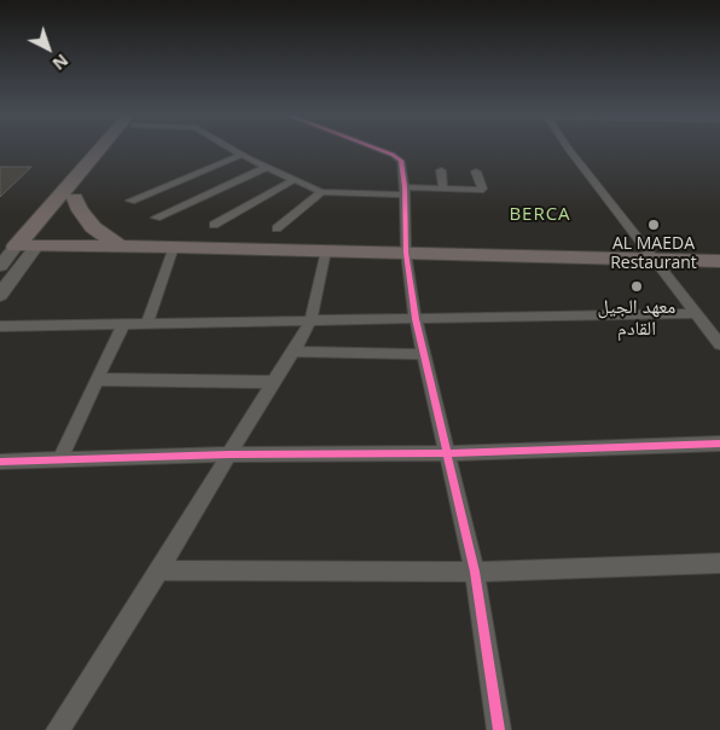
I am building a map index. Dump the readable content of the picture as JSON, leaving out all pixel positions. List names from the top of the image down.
{
  "districts": ["BERCA"],
  "places": ["AL MAEDA Restaurant", "معهد الجيل القادم"],
  "north": "bottom right"
}
